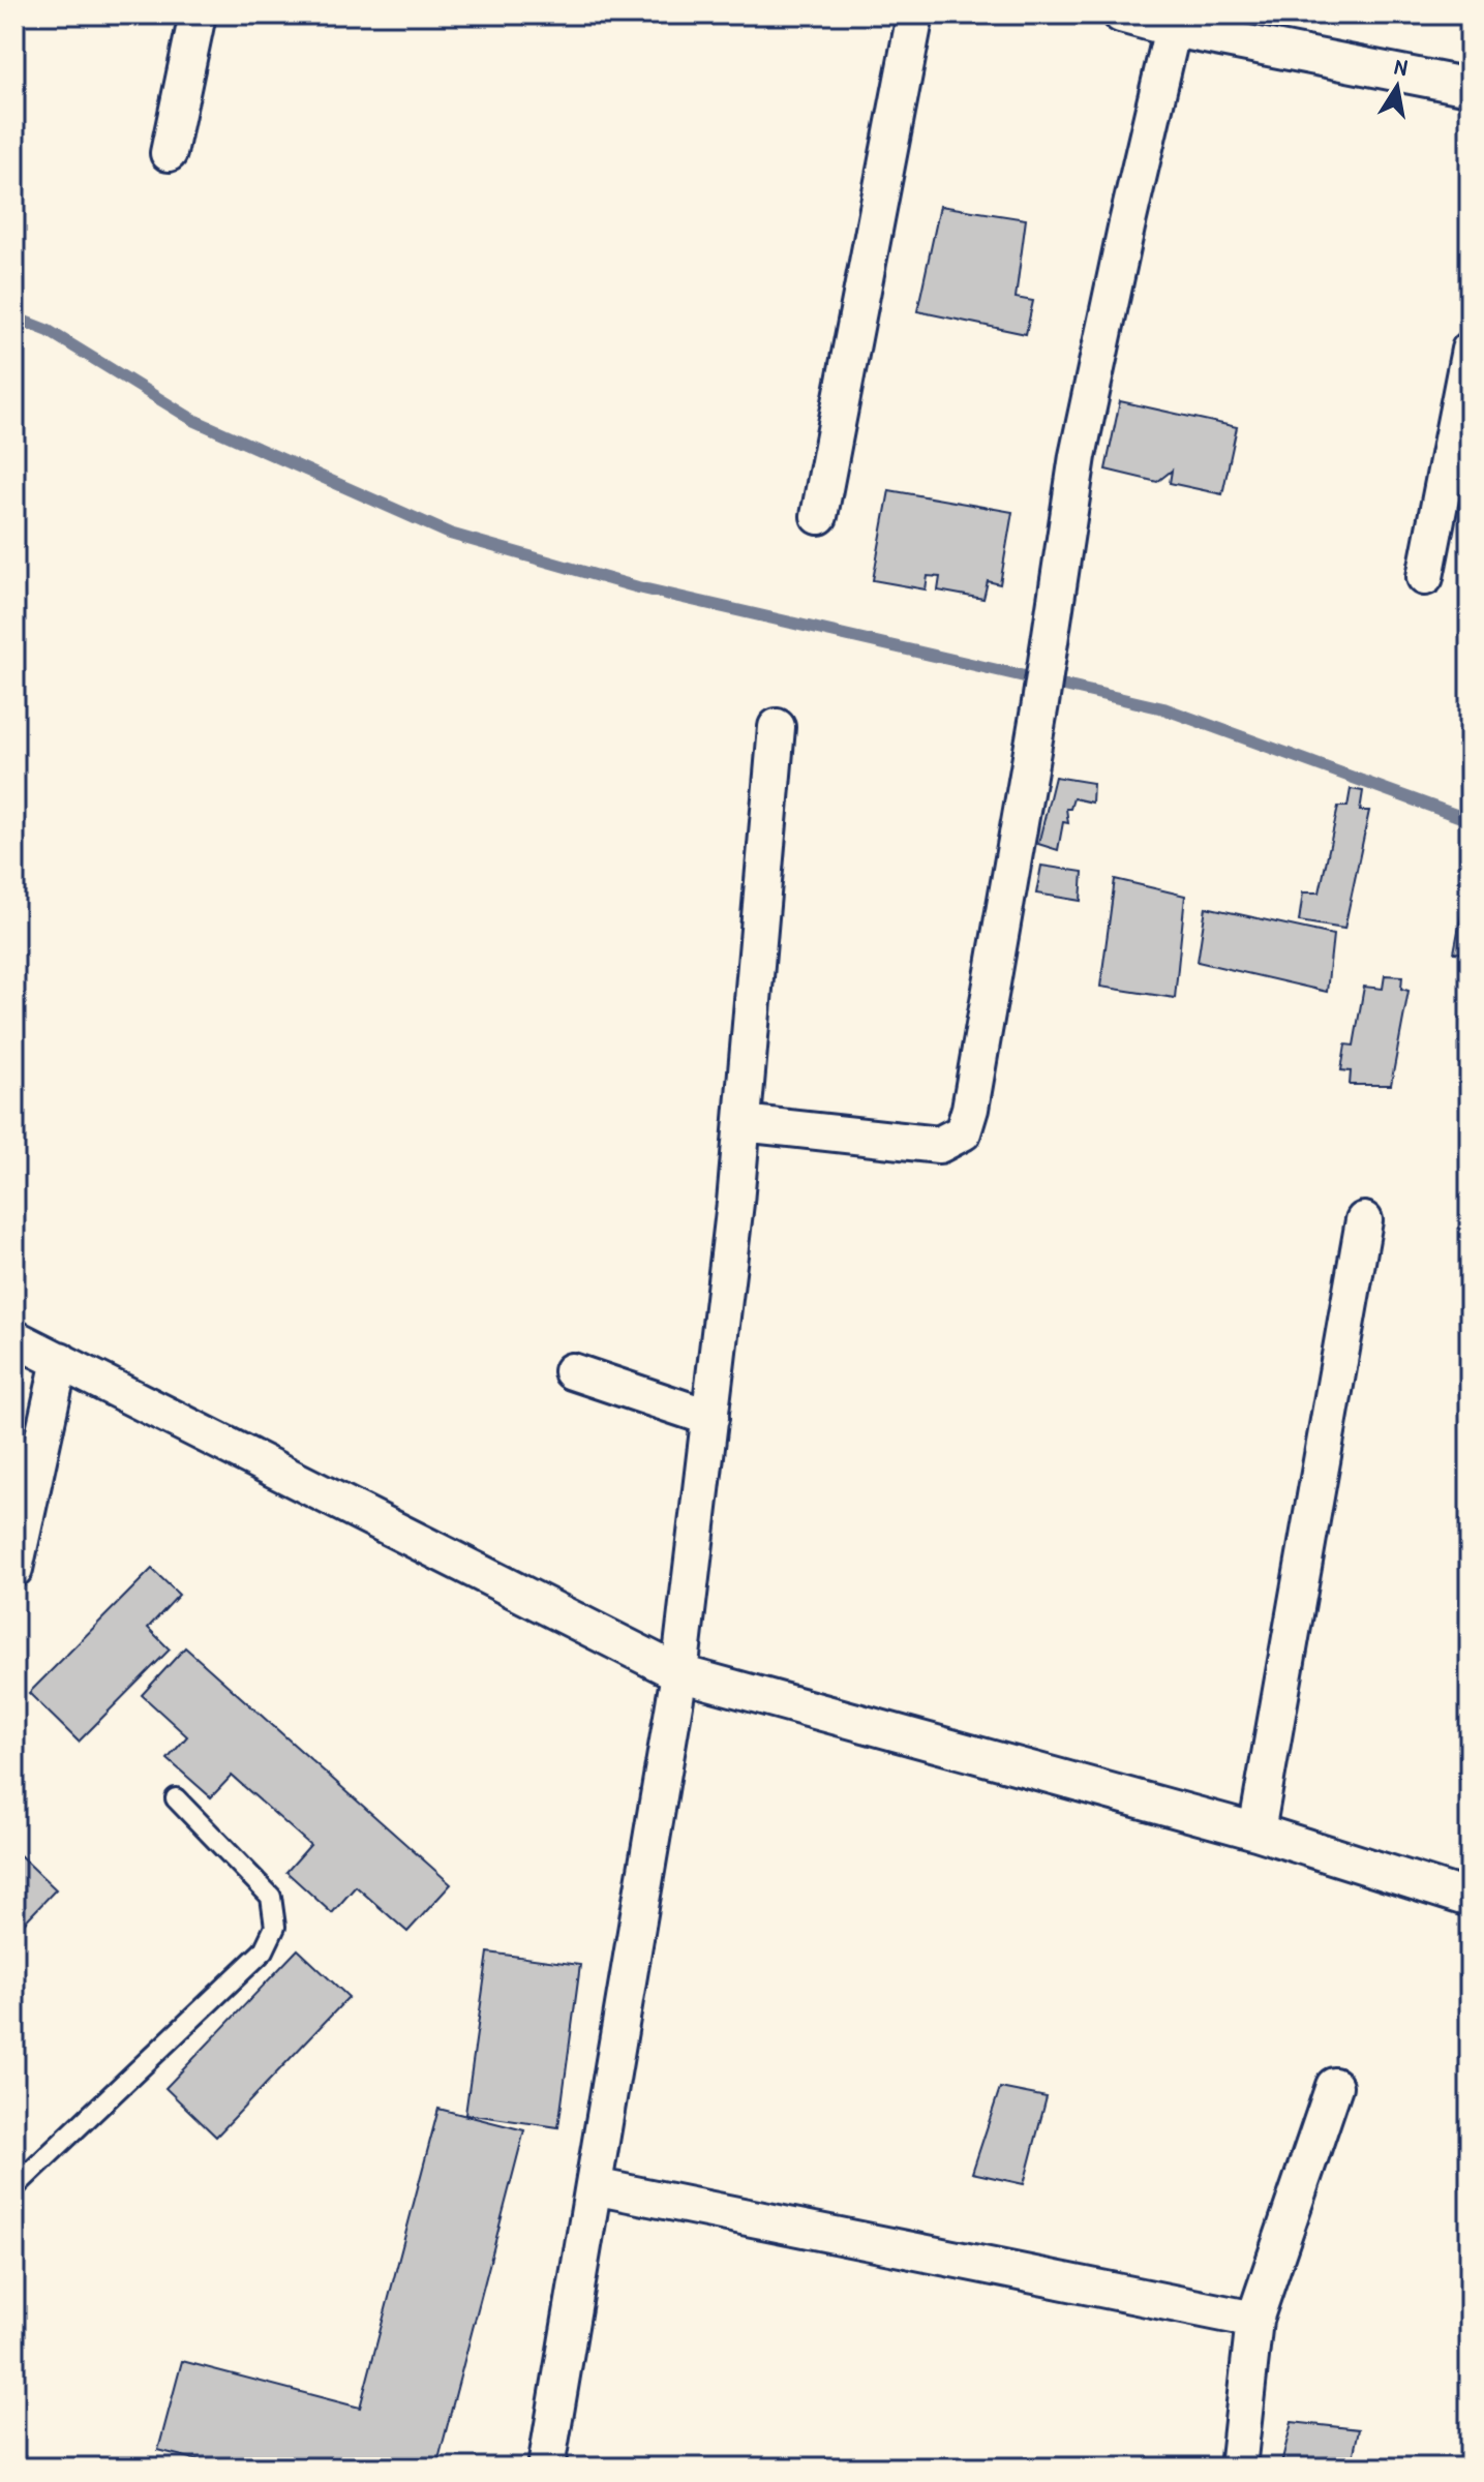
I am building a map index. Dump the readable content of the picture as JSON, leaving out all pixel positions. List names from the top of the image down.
{
  "north": "top"
}
